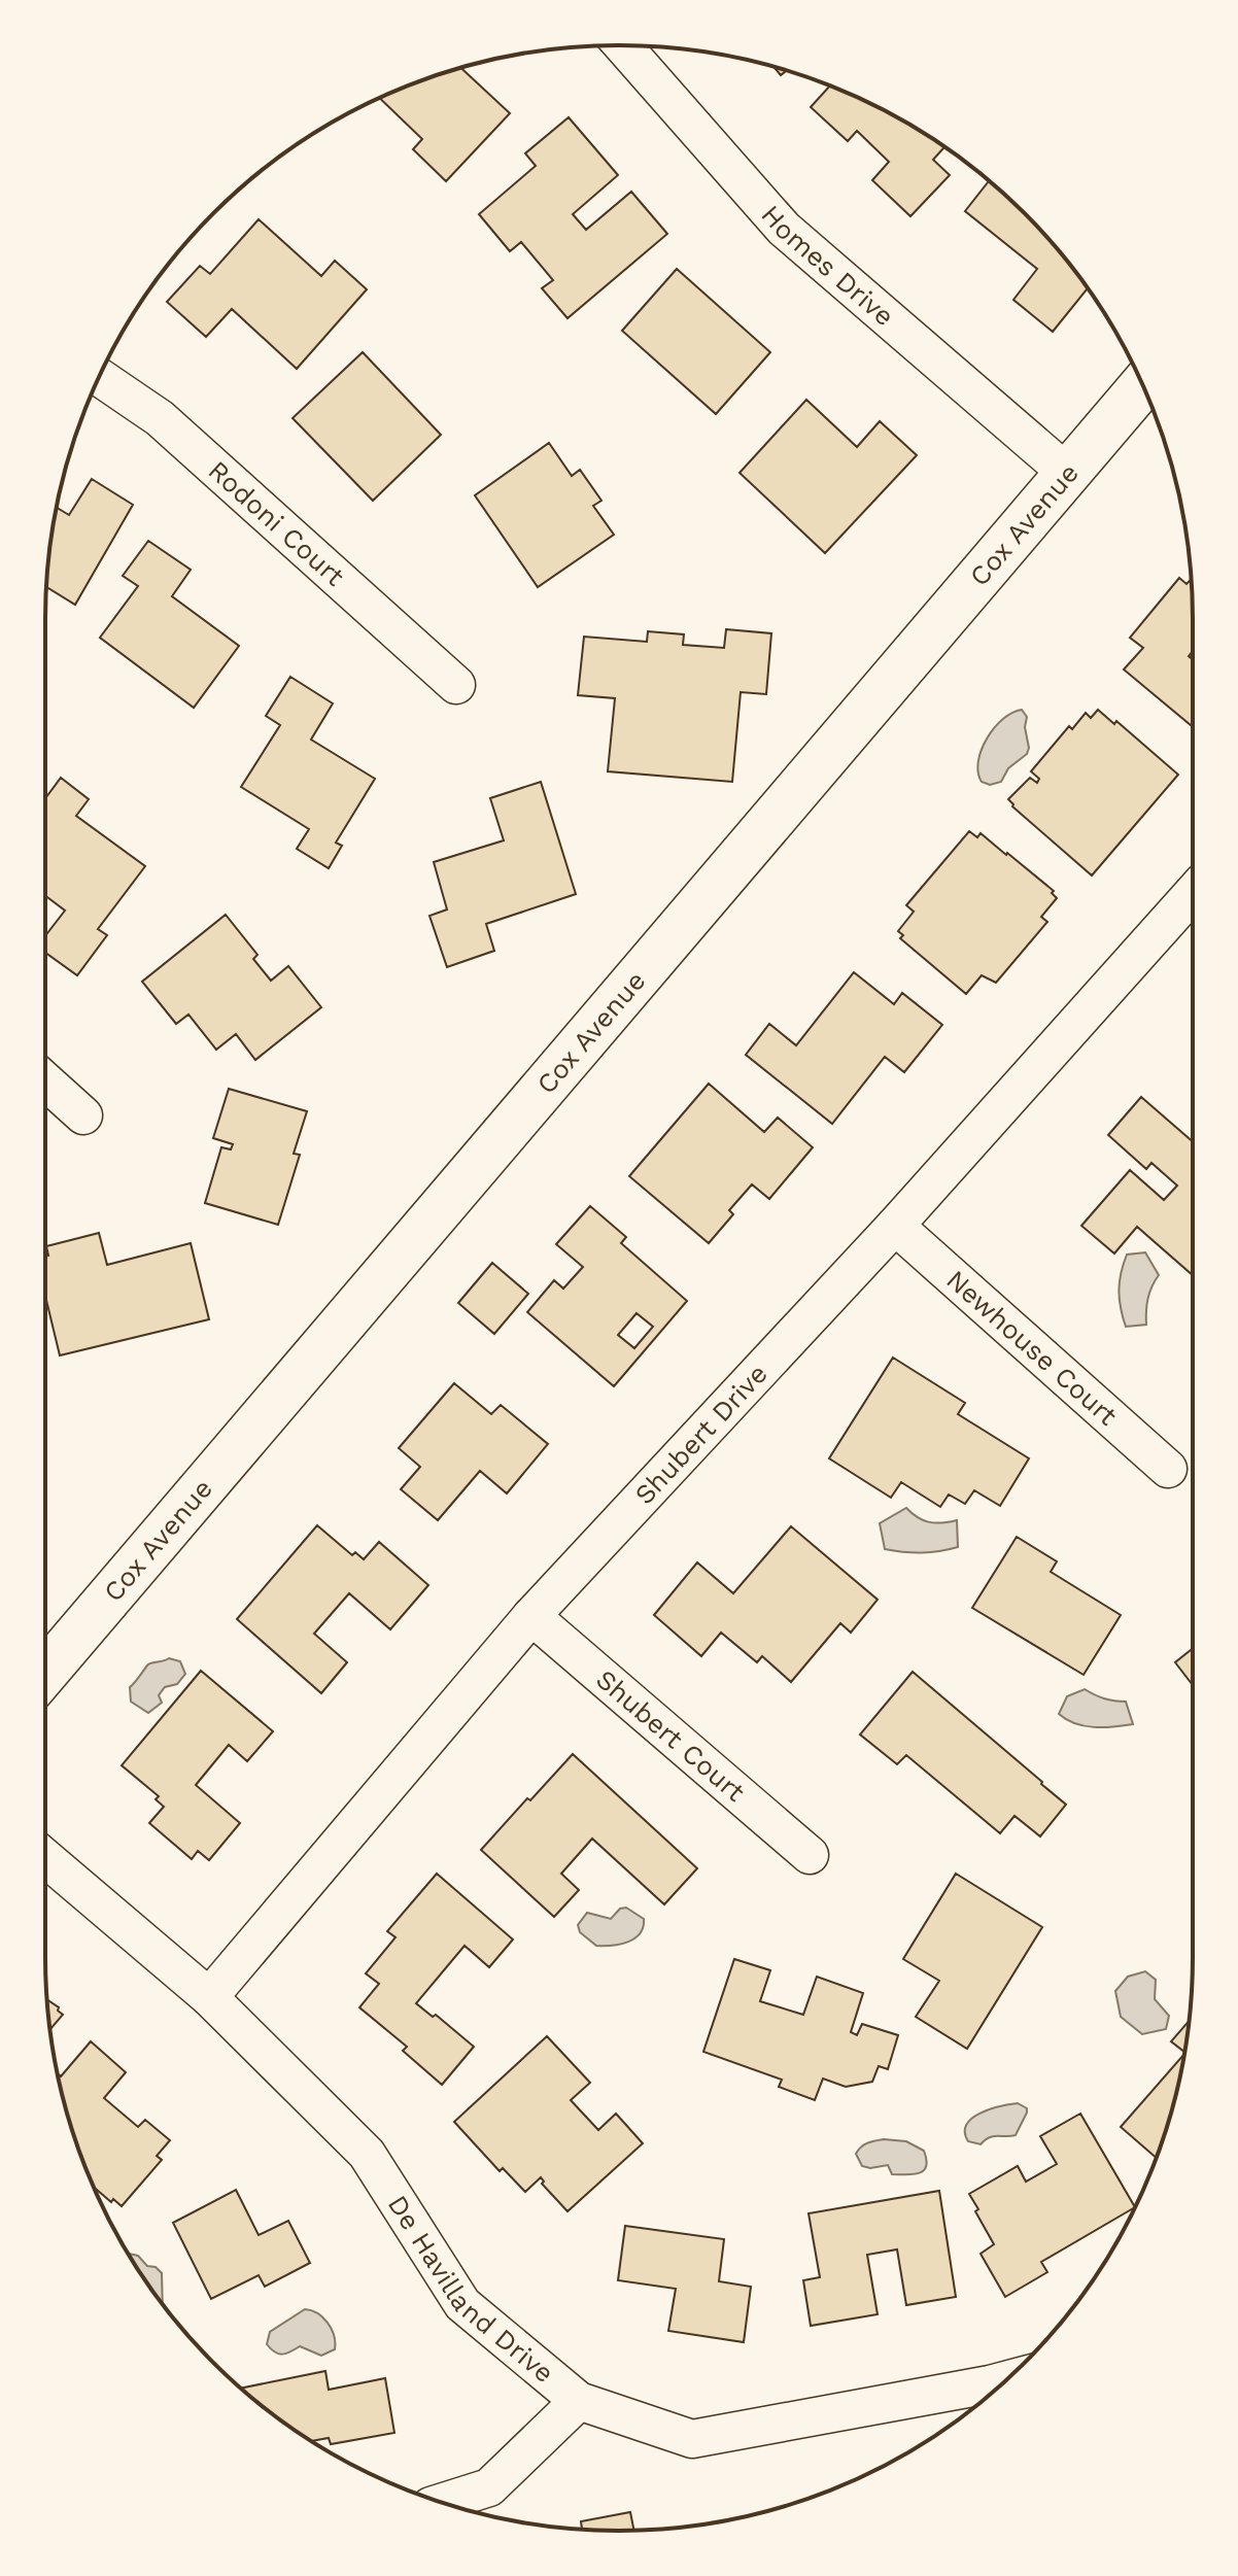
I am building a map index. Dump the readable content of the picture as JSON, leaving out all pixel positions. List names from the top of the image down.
{
  "streets": {
    "main road": ["Cox Avenue"],
    "street": [
      "Homes Drive",
      "Rodoni Court",
      "Newhouse Court",
      "Shubert Drive",
      "Shubert Court",
      "De Havilland Drive"
    ]
  },
  "crossings": [
    ["Homes Drive", "Cox Avenue"],
    ["Newhouse Court", "Shubert Drive"],
    ["Shubert Drive", "Shubert Court"],
    ["Shubert Drive", "De Havilland Drive"]
  ]
}
